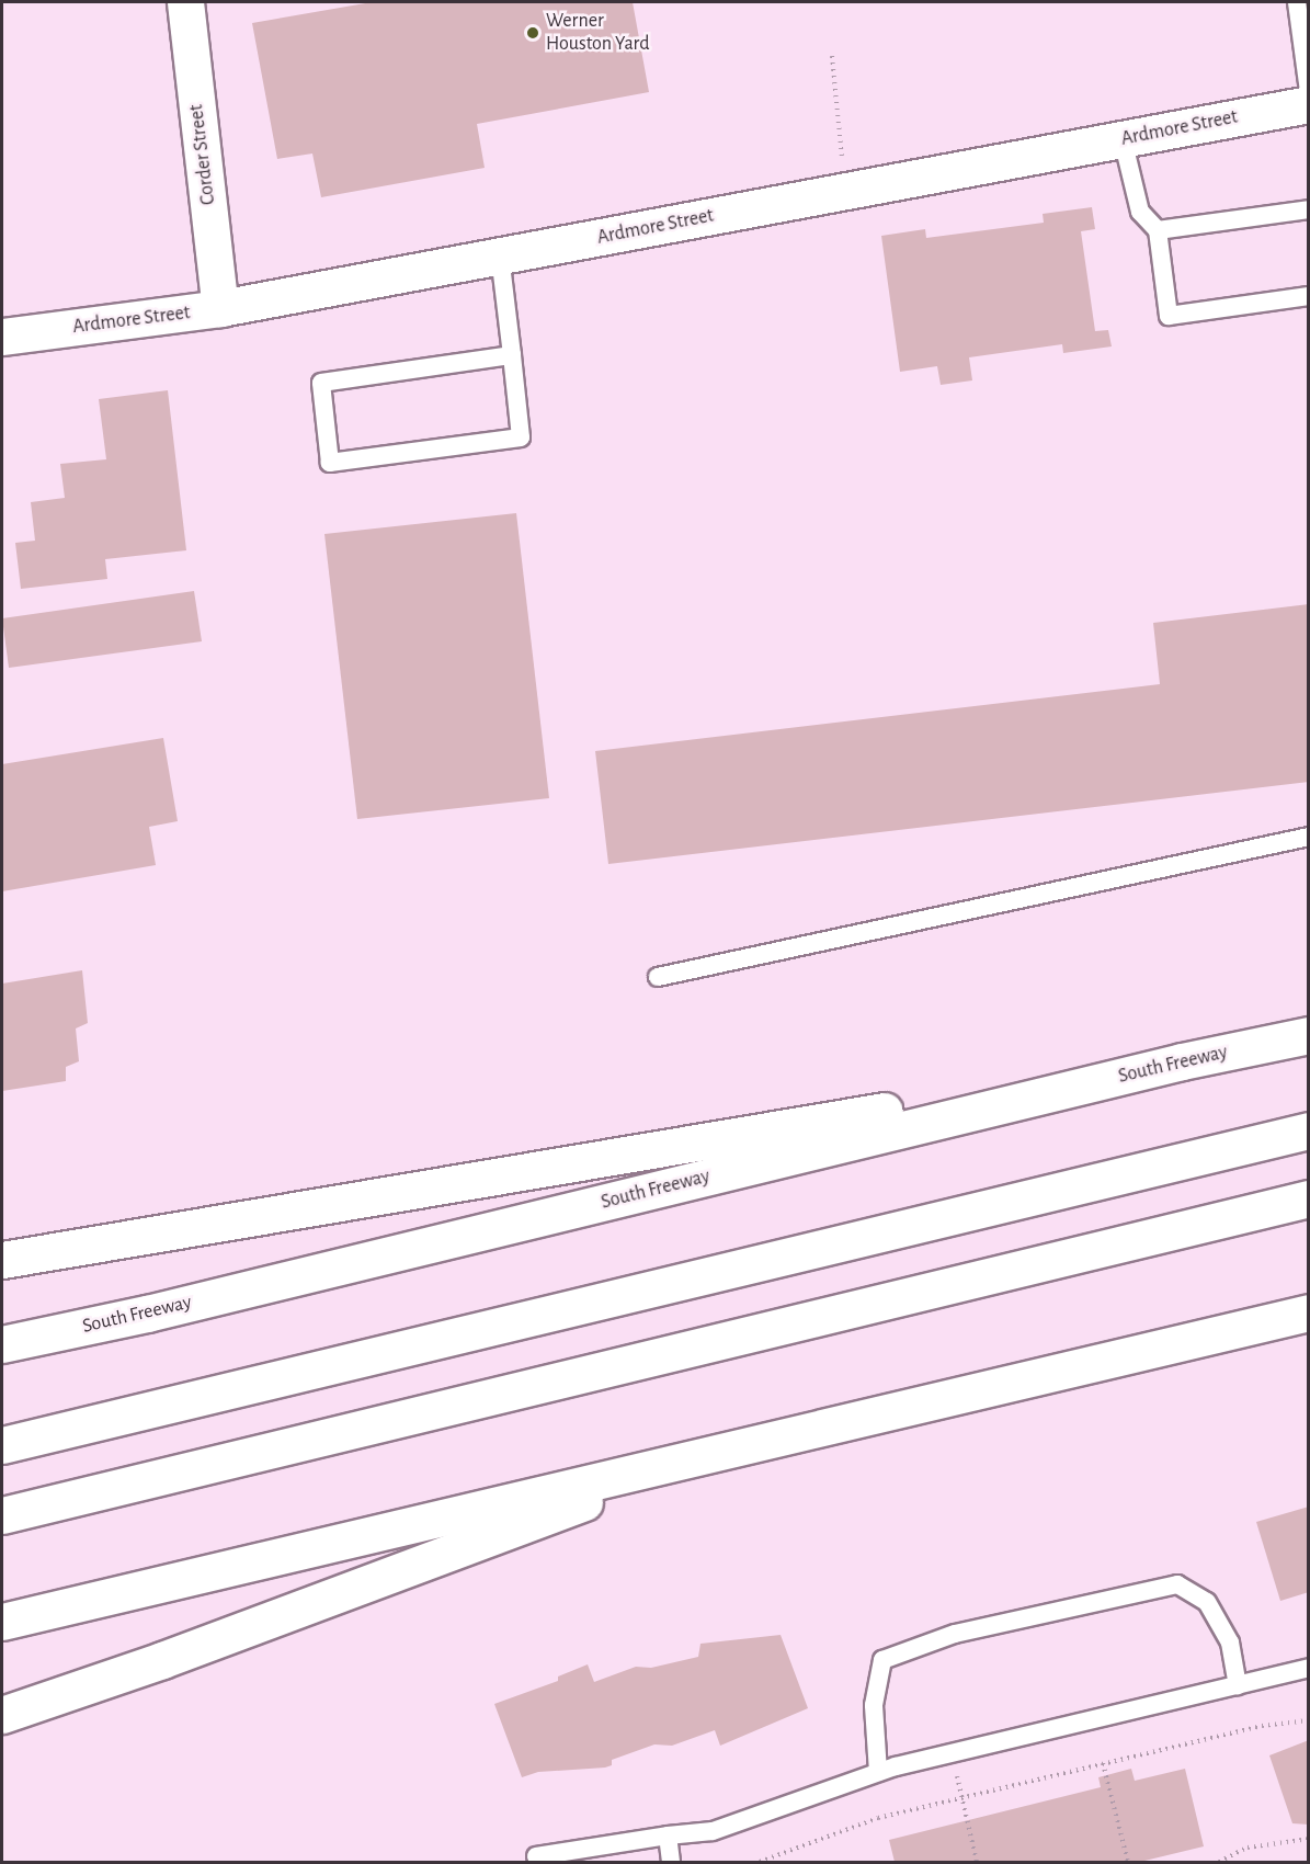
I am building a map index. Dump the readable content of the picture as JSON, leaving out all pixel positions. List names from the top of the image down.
{
  "streets": {
    "main road": ["Ardmore Street", "Corder Street", "South Freeway"]
  },
  "crossings": [
    ["Ardmore Street", "Corder Street"]
  ],
  "places": ["Werner Houston Yard"]
}
